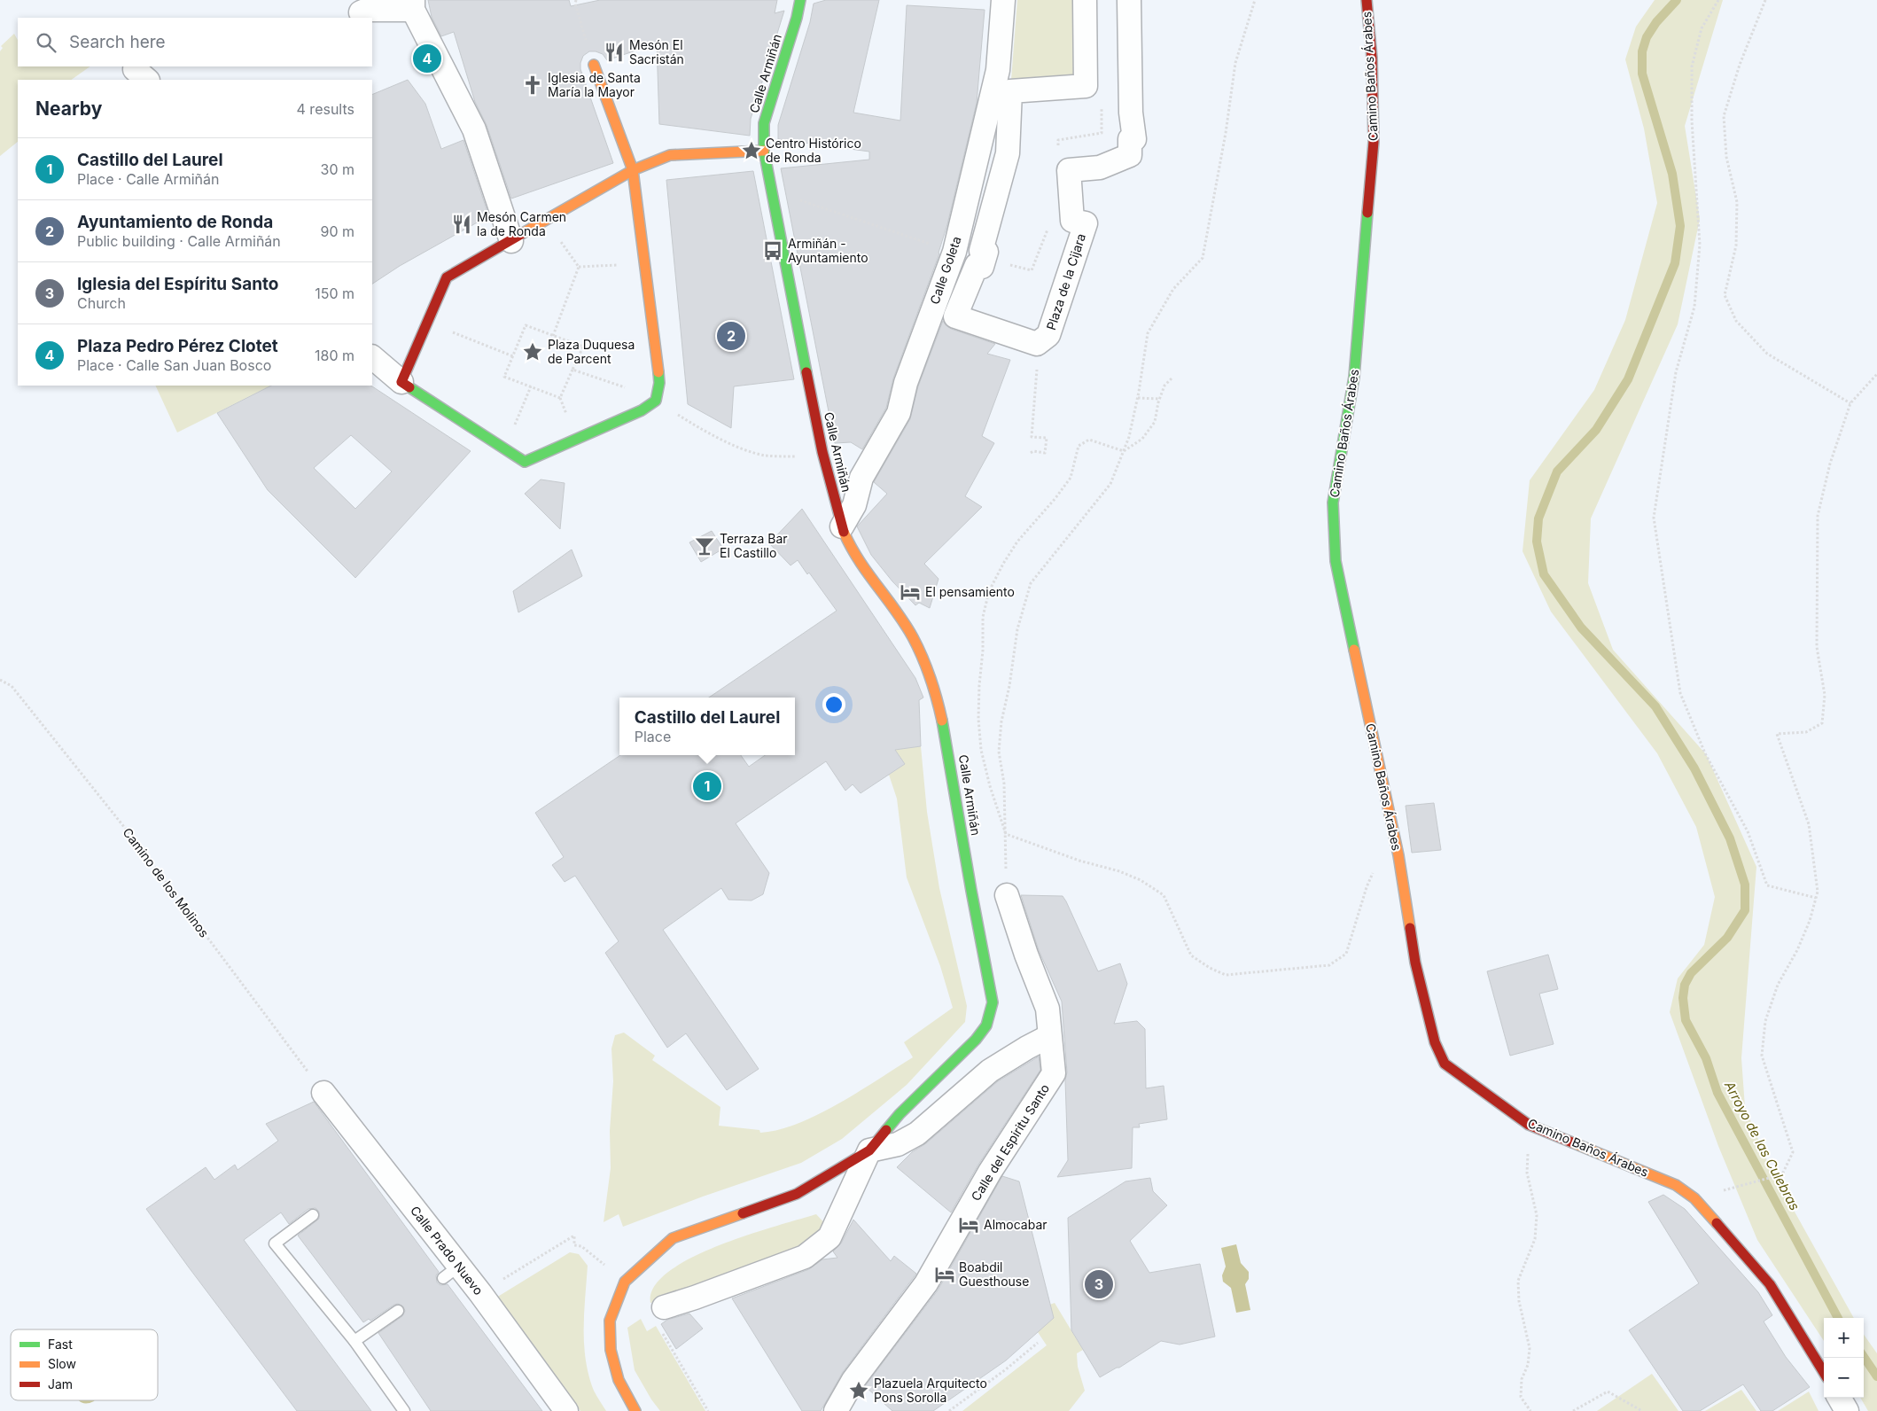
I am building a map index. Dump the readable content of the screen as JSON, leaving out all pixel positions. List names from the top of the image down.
{
  "streets": {
    "street": [
      "Calle Armiñán",
      "Camino Baños Árabes",
      "Calle Goleta",
      "Plaza de la Cijara",
      "Calle del Espiritu Santo",
      "Calle Prado Nuevo"
    ],
    "path": ["Camino de los Molinos"]
  },
  "crossings": [
    ["Calle Armiñán", "Calle Goleta"],
    ["Camino de los Molinos", "Calle Prado Nuevo"]
  ],
  "water": ["Arroyo de las Culebras"],
  "places": {
    "restaurant": ["Mesón El Sacristán", "Mesón Carmen la de Ronda"],
    "church": ["Iglesia de Santa María la Mayor"],
    "place": ["Centro Histórico de Ronda", "Plaza Duquesa de Parcent", "Plazuela Arquitecto Pons Sorolla"],
    "bus stop": ["Armiñán - Ayuntamiento"],
    "bar": ["Terraza Bar El Castillo"],
    "hotel": ["El pensamiento", "Almocabar", "Boabdil Guesthouse"]
  },
  "legend": ["Fast", "Slow", "Jam"],
  "page": {
    "search": "Search here",
    "pins": [
      "4",
      "2",
      "1",
      "3"
    ],
    "heading": ["Nearby", "4 results"],
    "list": [
      {
        "mark": "1",
        "name": "Castillo del Laurel",
        "note": "Place · Calle Armiñán",
        "value": "30 m"
      },
      {
        "mark": "2",
        "name": "Ayuntamiento de Ronda",
        "note": "Public building · Calle Armiñán",
        "value": "90 m"
      },
      {
        "mark": "3",
        "name": "Iglesia del Espíritu Santo",
        "note": "Church",
        "value": "150 m"
      },
      {
        "mark": "4",
        "name": "Plaza Pedro Pérez Clotet",
        "note": "Place · Calle San Juan Bosco",
        "value": "180 m"
      }
    ],
    "popup": ["Castillo del Laurel", "Place"],
    "map_buttons": ["+", "−"]
  }
}
